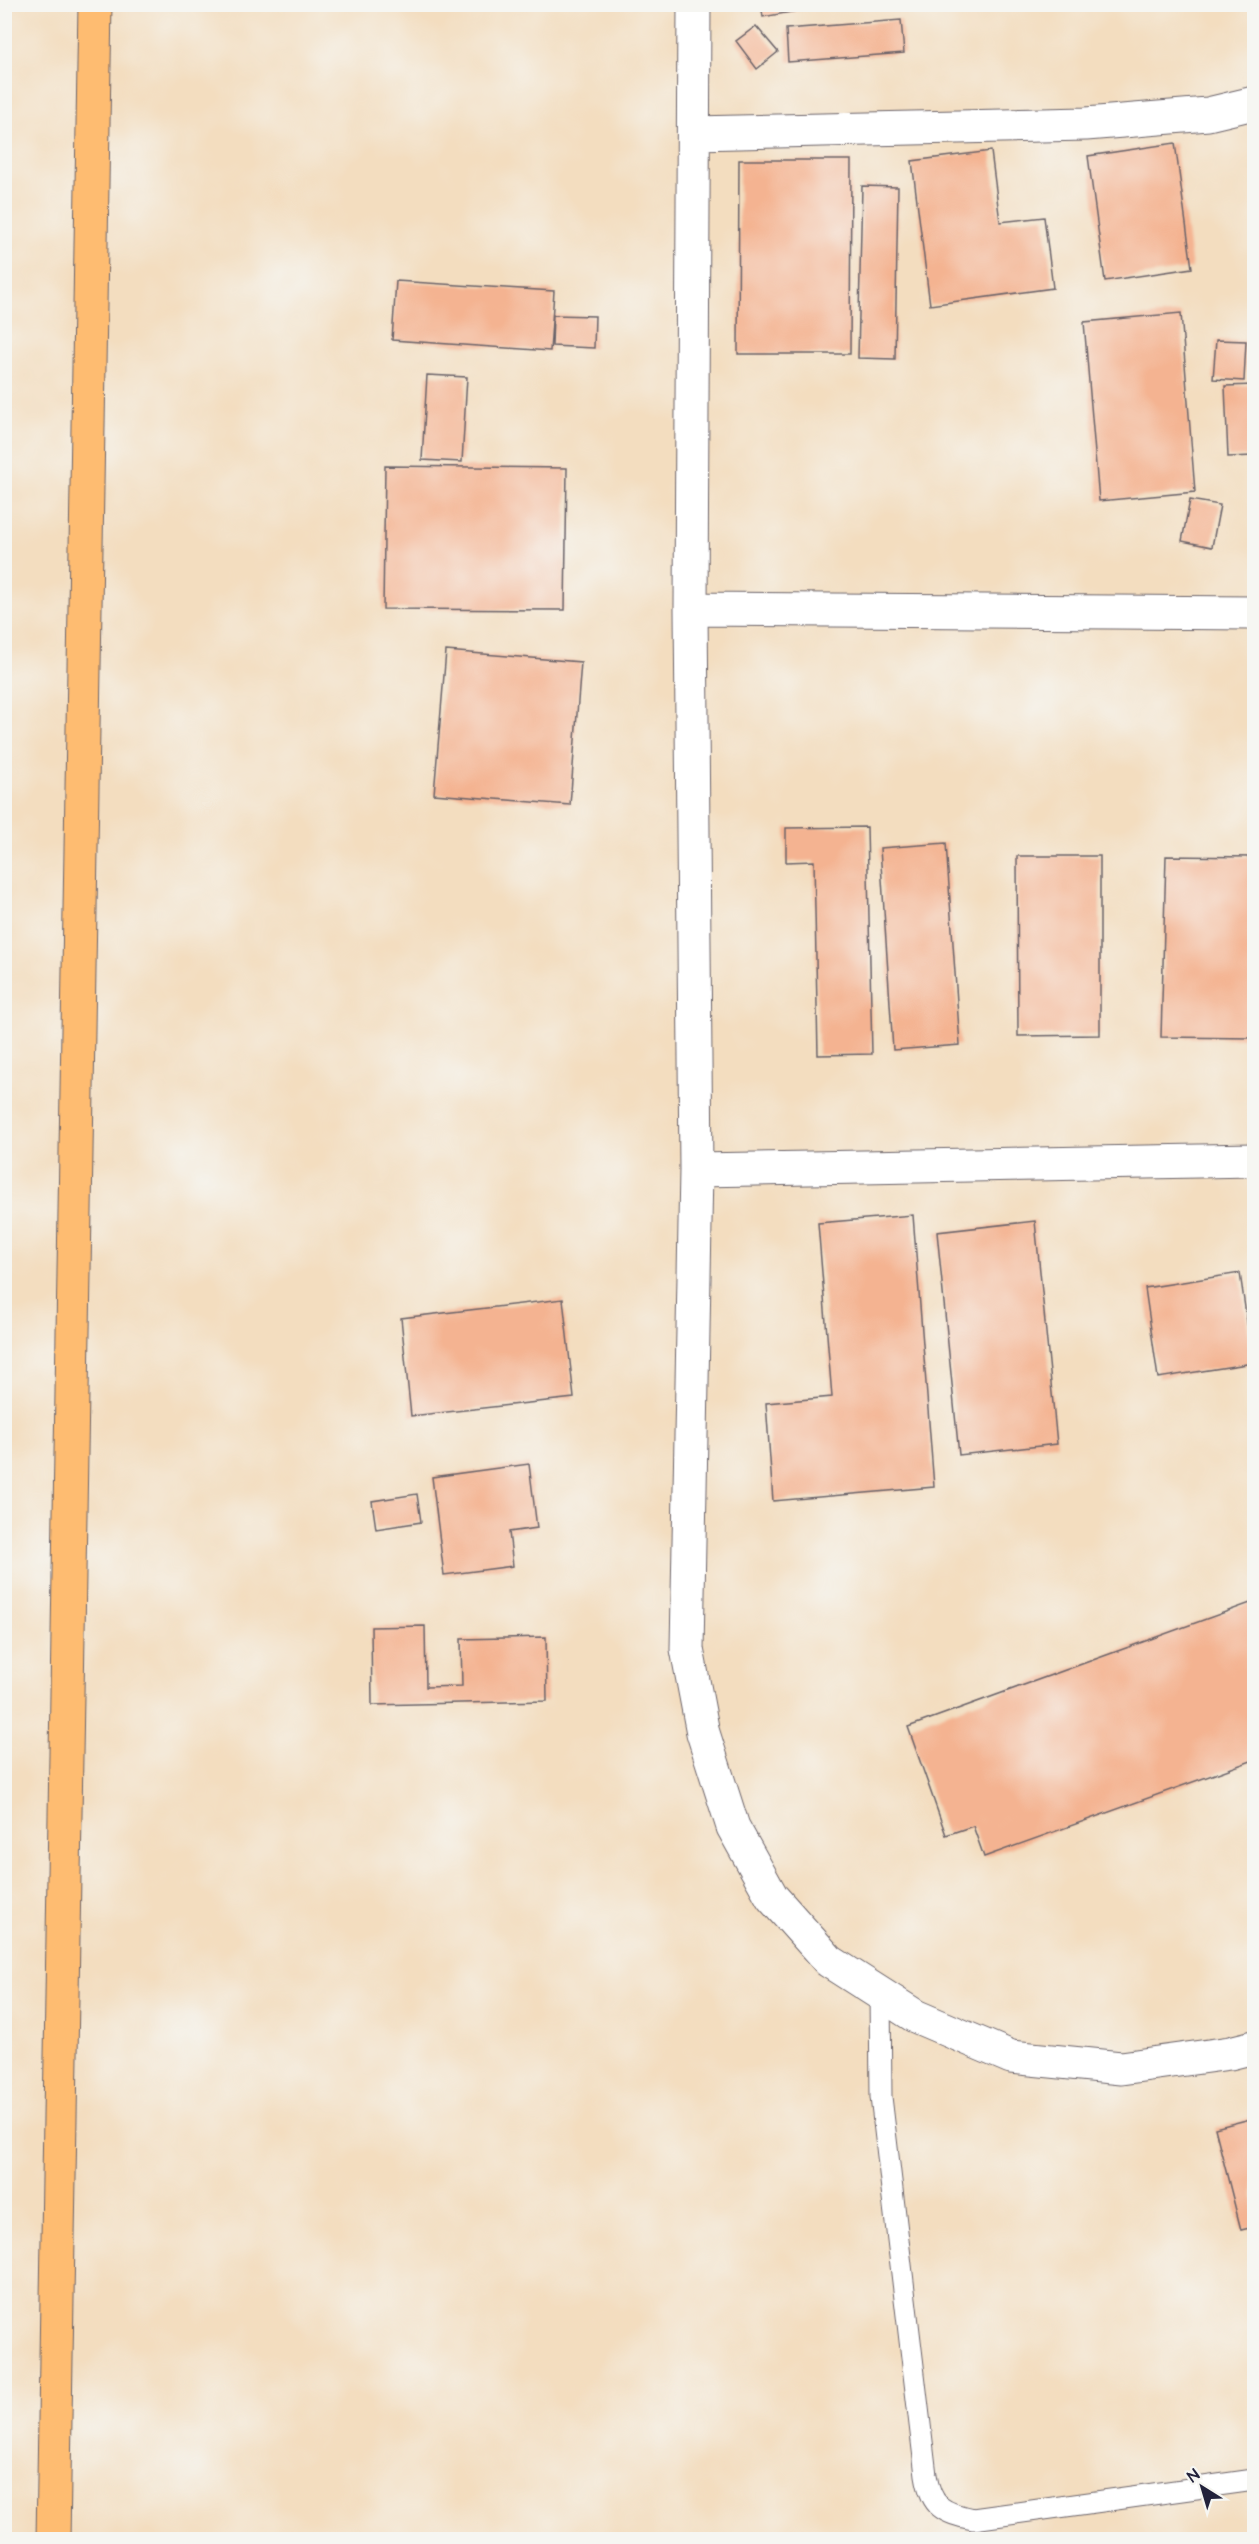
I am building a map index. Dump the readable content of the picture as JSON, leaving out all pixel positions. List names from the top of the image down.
{
  "north": "top left"
}
